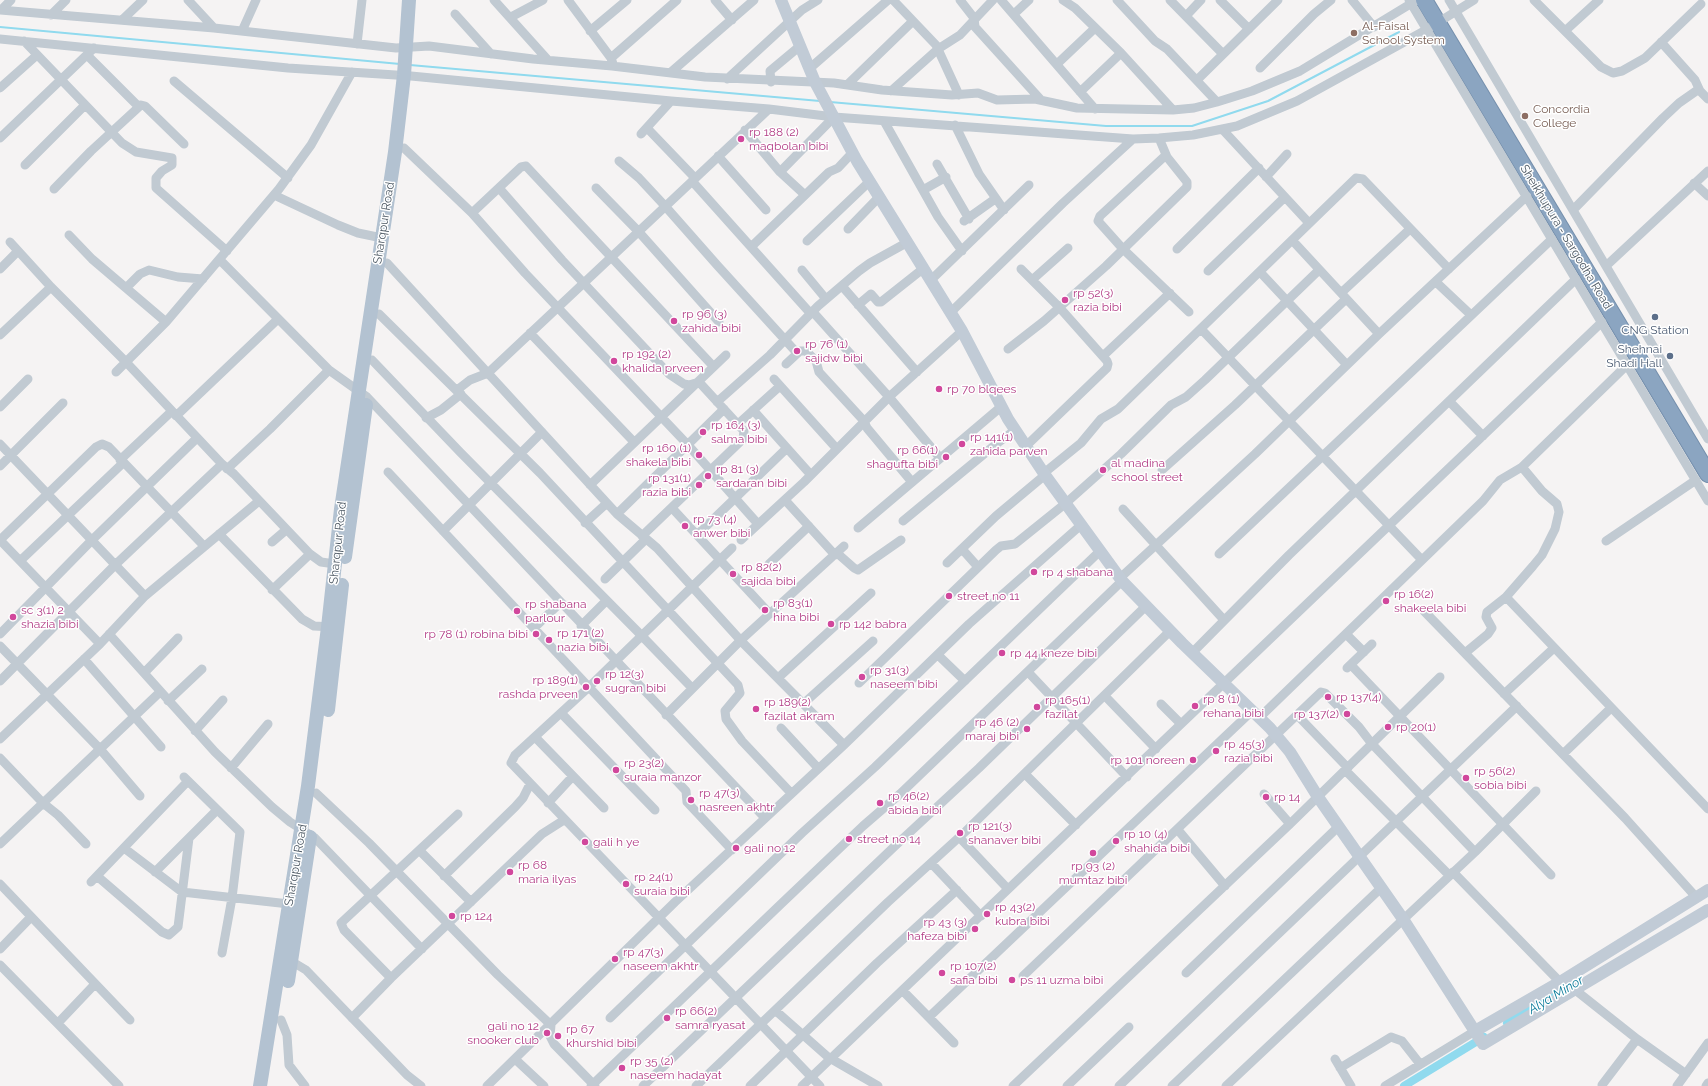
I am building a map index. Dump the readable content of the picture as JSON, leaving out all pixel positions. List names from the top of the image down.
{
  "streets": {
    "highway": ["Sheikhupura - Sargodha Road"],
    "main road": ["Sharqpur Road"]
  },
  "water": ["Alya Minor"],
  "places": [
    "Al-Faisal School System",
    "Concordia College",
    "rp 188 (2) maqbolan bibi",
    "rp 52(3) razia bibi",
    "CNG Station",
    "rp 96 (3) zahida bibi",
    "rp 76 (1) sajidw bibi",
    "Shehnai Shadi Hall",
    "rp 192 (2) khalida prveen",
    "rp 70 blqees",
    "rp 164 (3) salma bibi",
    "rp 141(1) zahida parven",
    "rp 160 (1) shakela bibi",
    "rp 66(1) shagufta bibi",
    "al madina school street",
    "rp 81 (3) sardaran bibi",
    "rp 131(1) razia bibi",
    "rp 73 (4) anwer bibi",
    "rp 4 shabana",
    "rp 82(2) sajida bibi",
    "street no 11",
    "rp 16(2) shakeela bibi",
    "rp 83(1) hina bibi",
    "rp shabana parlour",
    "sc 3(1) 2 shazia bibi",
    "rp 142 babra",
    "rp 78 (1) robina bibi",
    "rp 171 (2) nazia bibi",
    "rp 44 kneze bibi",
    "rp 31(3) naseem bibi",
    "rp 12(3) sugran bibi",
    "rp 189(1) rashda prveen",
    "rp 137(4)",
    "rp 8 (1) rehana bibi",
    "rp 165(1) fazilat",
    "rp 189(2) fazilat akram",
    "rp 137(2)",
    "rp 20(1)",
    "rp 46 (2) maraj bibi",
    "rp 45(3) razia bibi",
    "rp 101 noreen",
    "rp 23(2) suraia manzor",
    "rp 56(2) sobia bibi",
    "rp 14",
    "rp 47(3) nasreen akhtr",
    "rp 46(2) abida bibi",
    "rp 121(3) shanaver bibi",
    "street no 14",
    "rp 10 (4) shahida bibi",
    "gali h ye",
    "gali no 12",
    "rp 93 (2) mumtaz bibi",
    "rp 68 maria ilyas",
    "rp 24(1) suraia bibi",
    "rp 43(2) kubra bibi",
    "rp 124",
    "rp 43 (3) hafeza bibi",
    "rp 47(3) naseem akhtr",
    "rp 107(2) safia bibi",
    "ps 11 uzma bibi",
    "rp 66(2) samra ryasat",
    "gali no 12 snooker club",
    "rp 67 khurshid bibi",
    "rp 35 (2) naseem hadayat"
  ]
}
